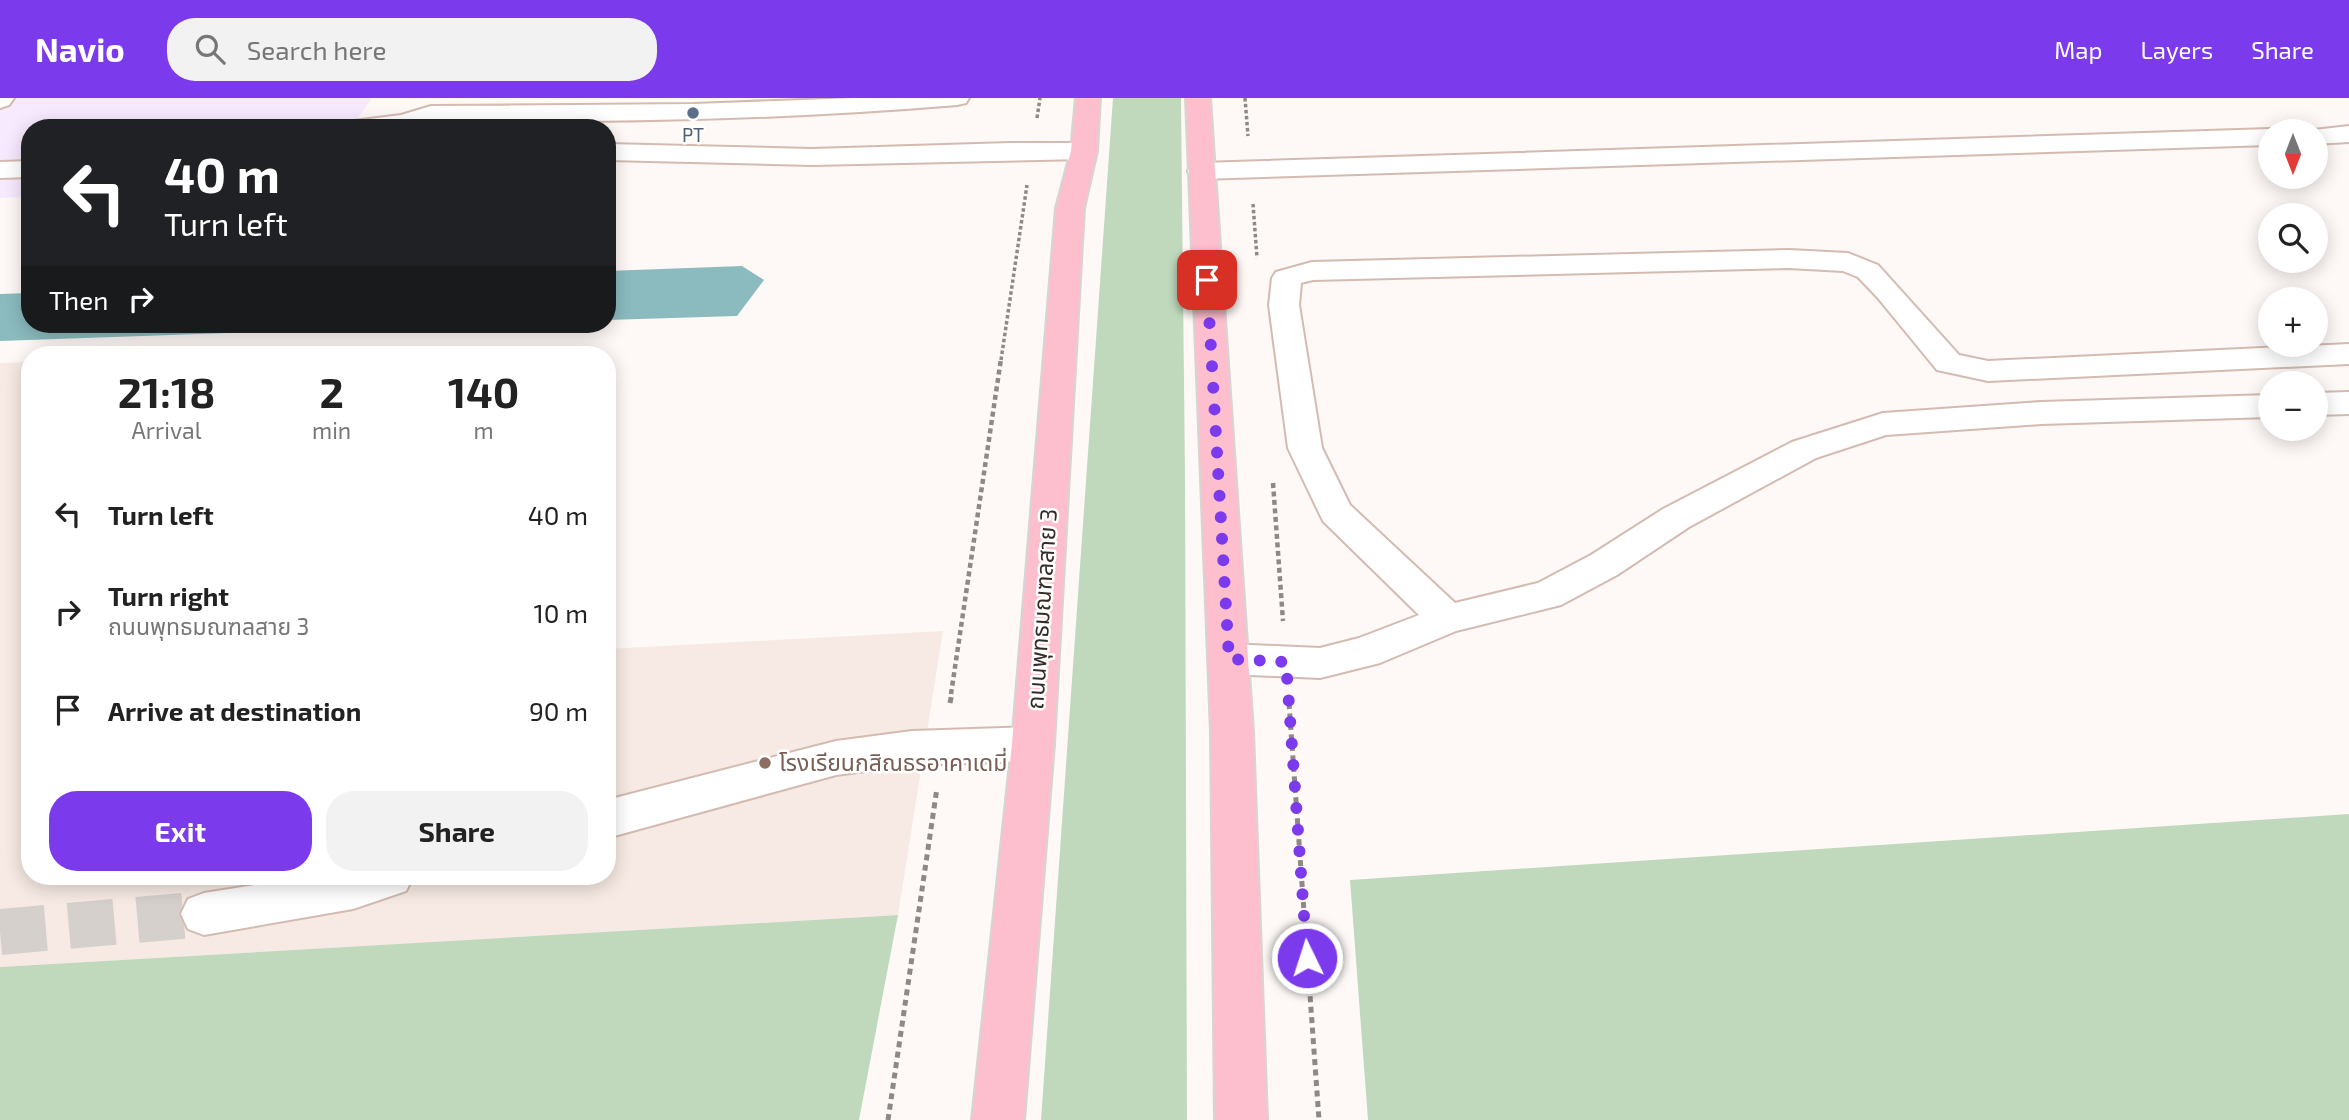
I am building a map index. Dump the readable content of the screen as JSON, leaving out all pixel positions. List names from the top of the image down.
{
  "streets": {
    "main road": ["ถนนพุทธมณฑลสาย 3"]
  },
  "places": ["PT", "โรงเรียนกสิณธรอาคาเดมี่"],
  "north": "bottom",
  "page": {
    "header": "Navio",
    "search": "Search here",
    "nav": ["Map", "Layers", "Share"],
    "map_buttons": ["+", "−"],
    "turn": ["40 m", "Turn left"],
    "then": "Then",
    "eta": [
      "21:18",
      "Arrival",
      "2",
      "min",
      "140",
      "m"
    ],
    "list": [
      {
        "name": "Turn left",
        "value": "40 m"
      },
      {
        "name": "Turn right",
        "note": "ถนนพุทธมณฑลสาย 3",
        "value": "10 m"
      },
      {
        "name": "Arrive at destination",
        "value": "90 m"
      }
    ],
    "buttons": ["Exit", "Share"]
  }
}
